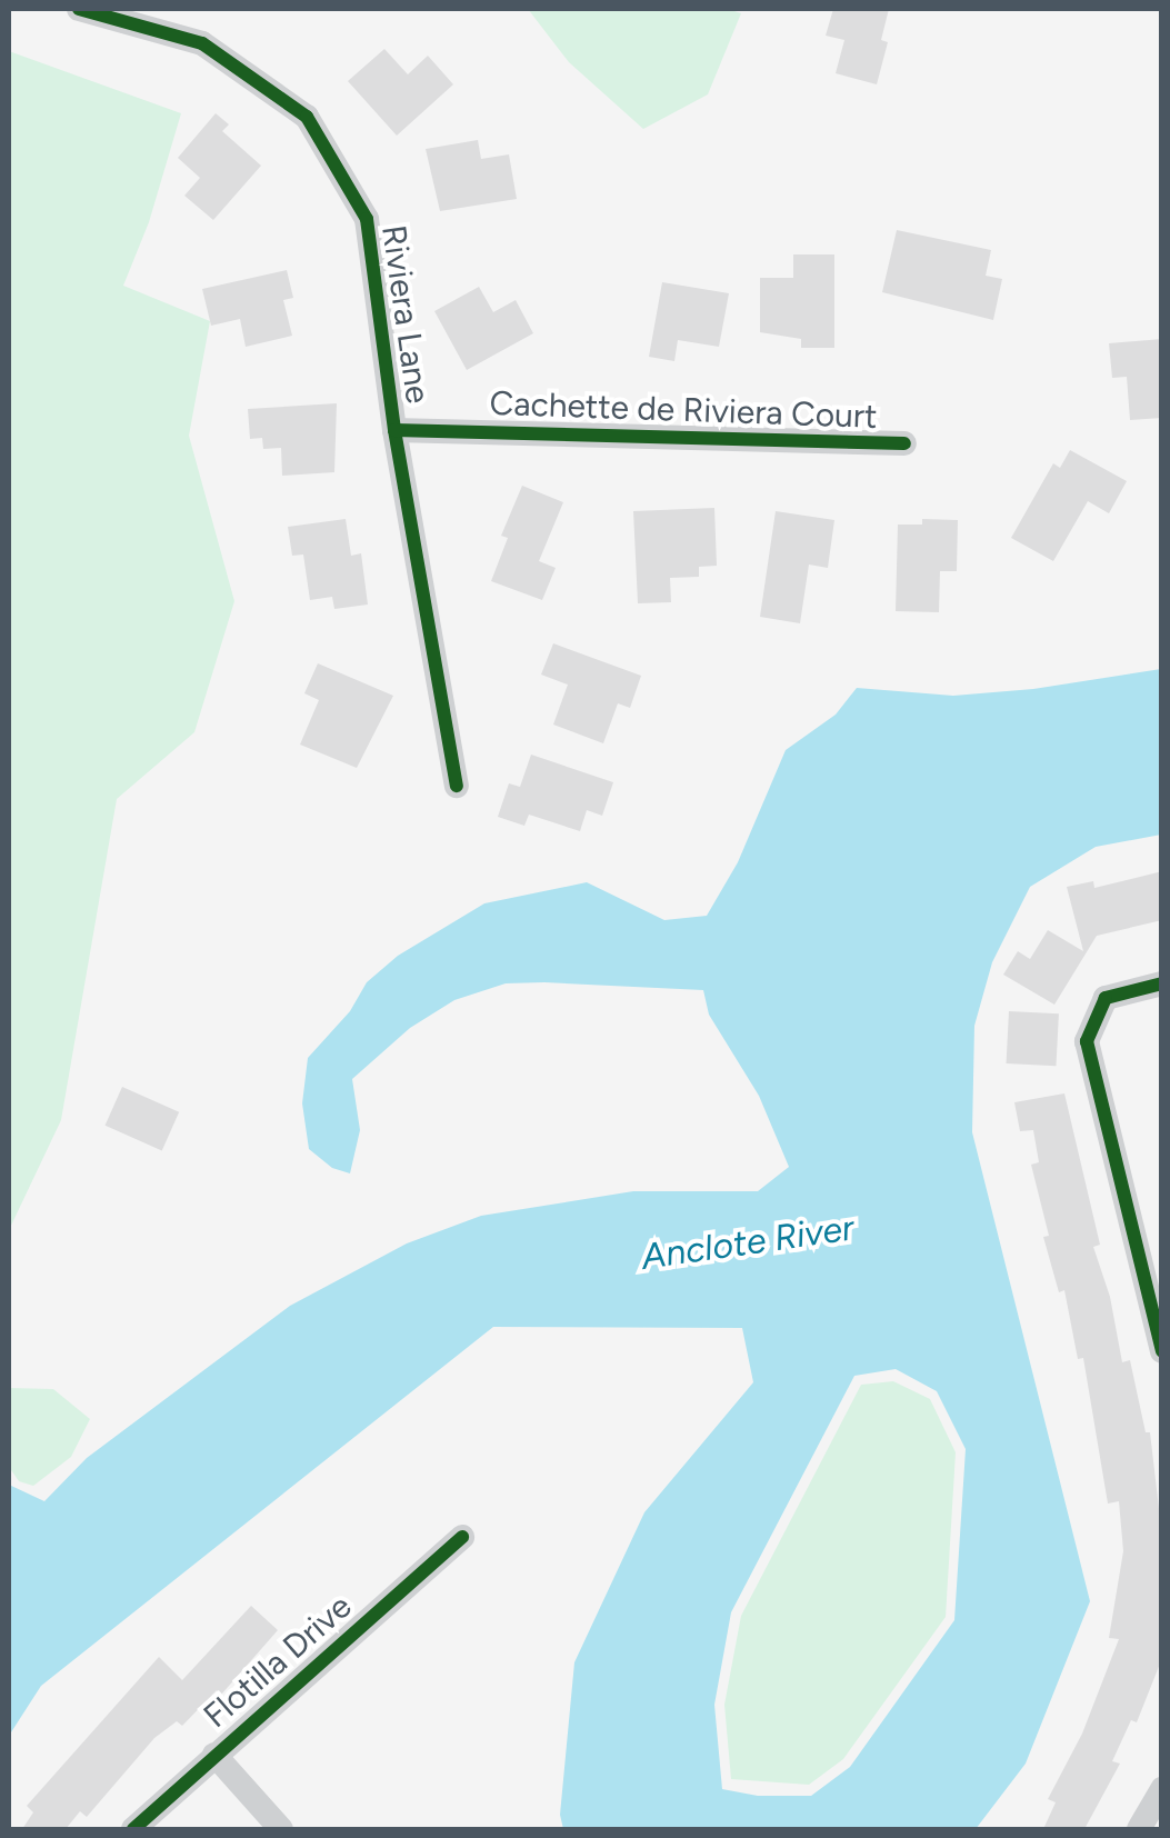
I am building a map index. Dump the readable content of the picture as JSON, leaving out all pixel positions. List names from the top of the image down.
{
  "streets": {
    "street": ["Riviera Lane", "Cachette de Riviera Court", "Flotilla Drive"]
  },
  "crossings": [
    ["Riviera Lane", "Cachette de Riviera Court"]
  ],
  "water": ["Anclote River"]
}
